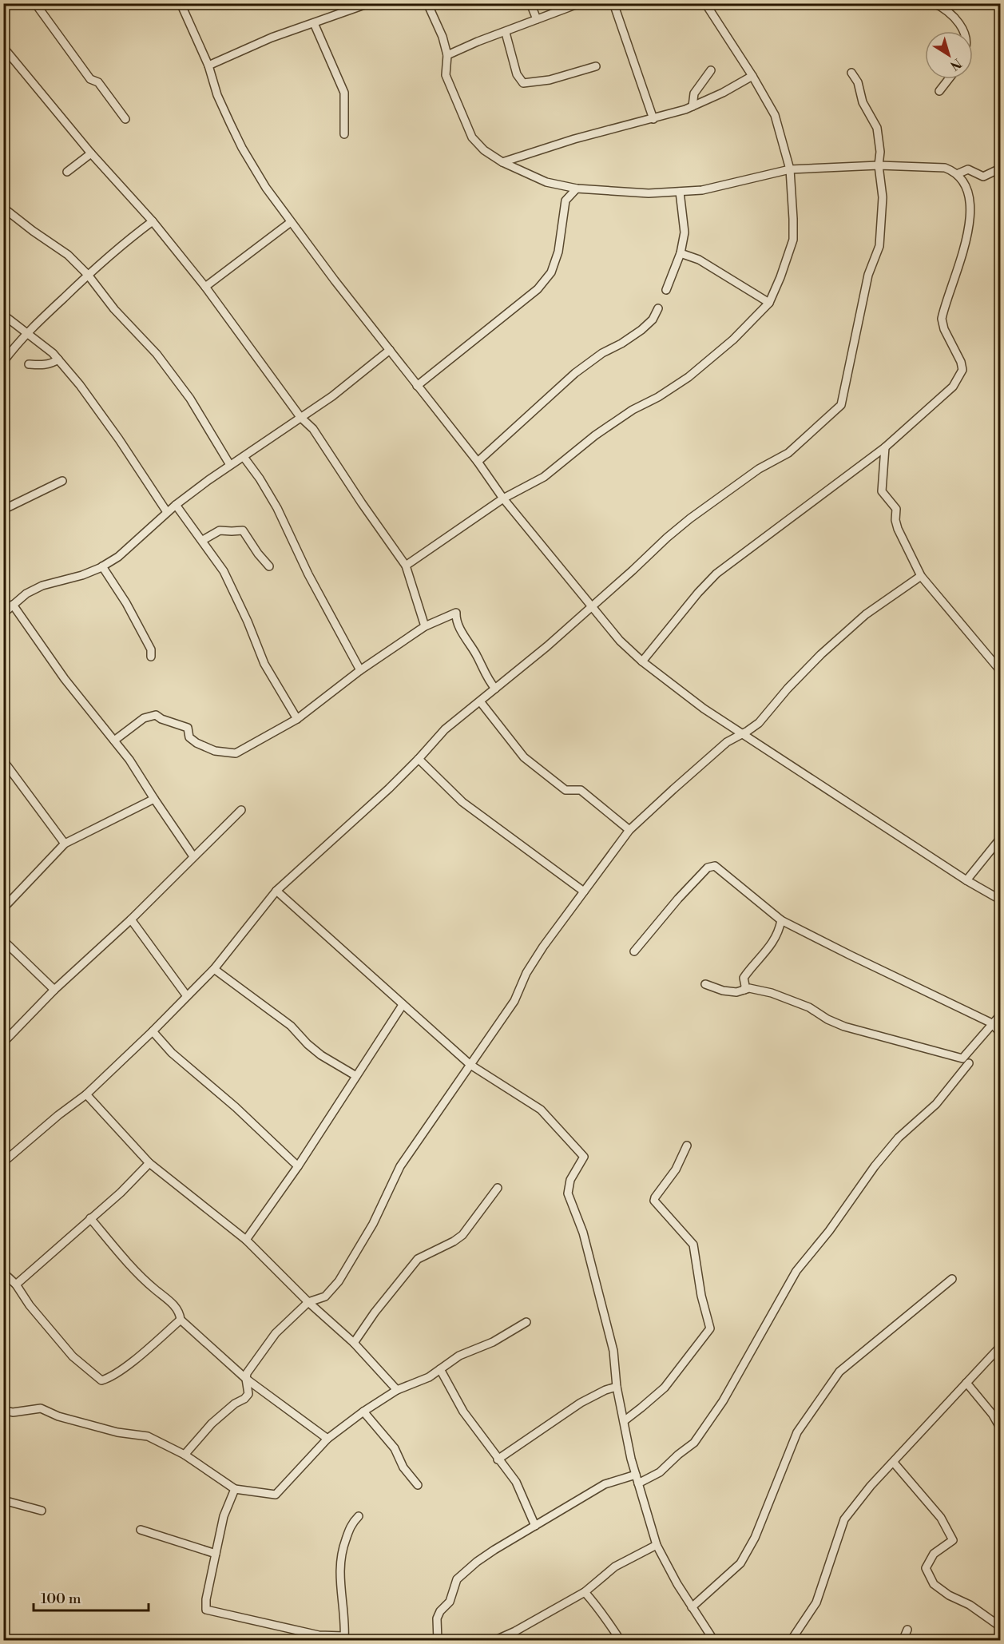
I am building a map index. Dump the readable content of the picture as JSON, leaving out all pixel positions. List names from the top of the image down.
{
  "scale_bar": "100 m",
  "north": "bottom right"
}
